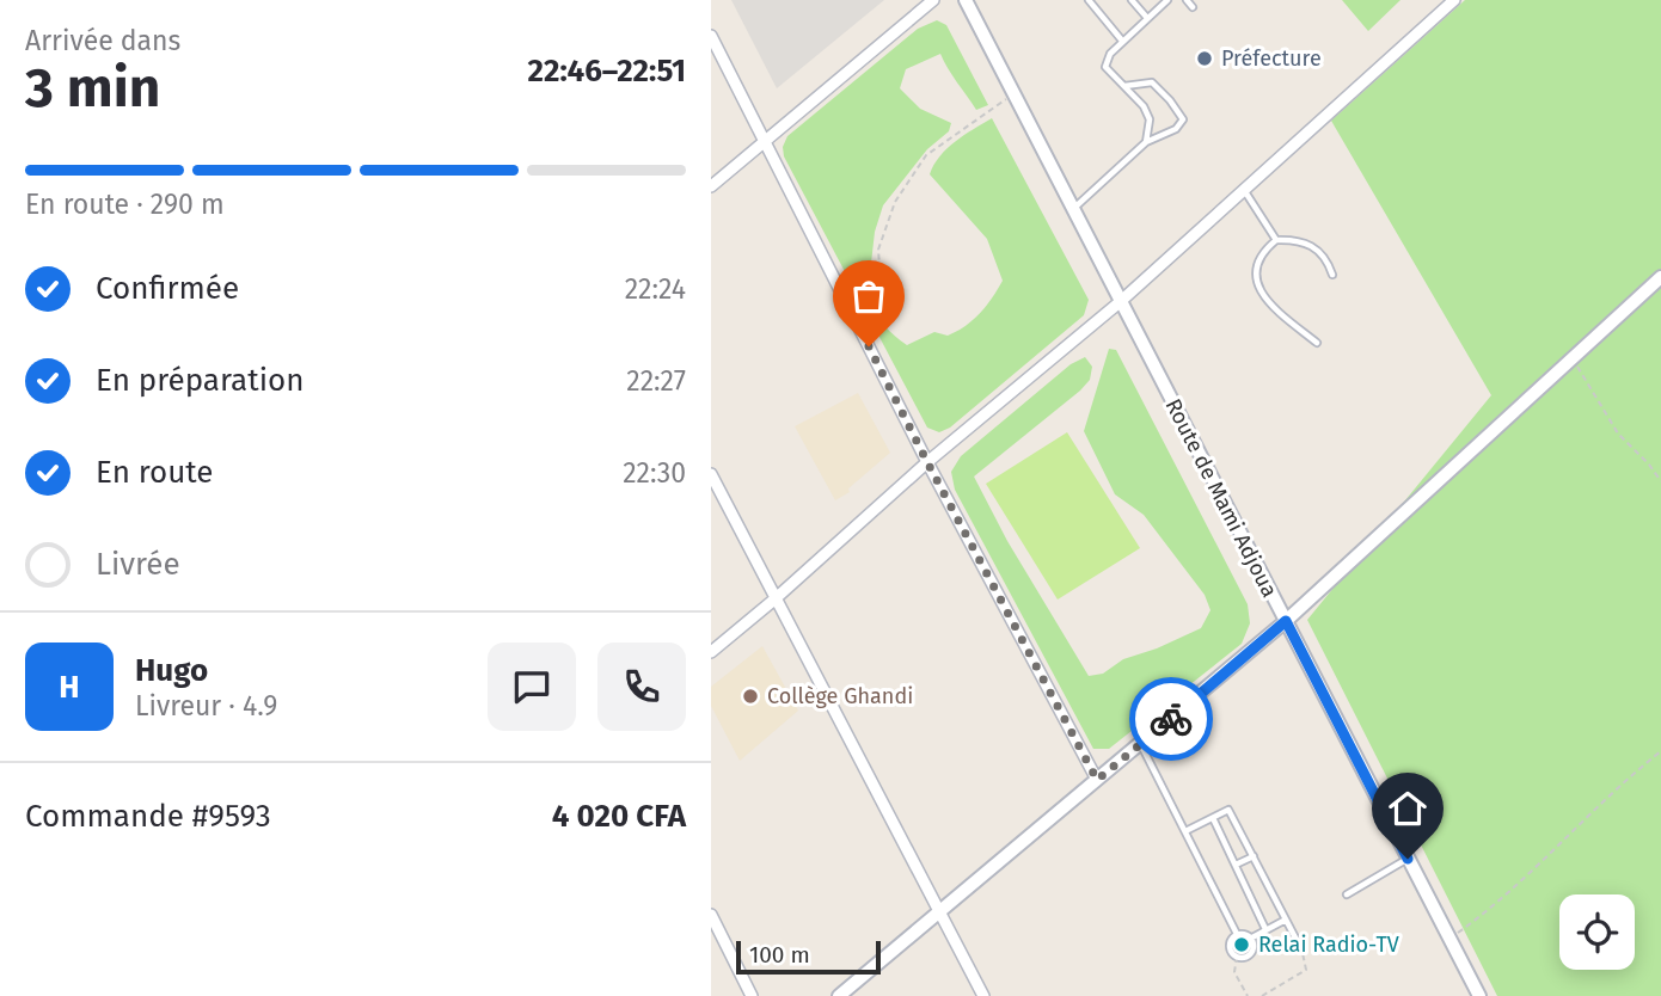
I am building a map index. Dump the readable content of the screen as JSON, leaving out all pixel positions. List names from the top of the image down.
{
  "streets": {
    "street": ["Route de Mami Adjoua"]
  },
  "places": ["Préfecture", "Collège Ghandi", "Relai Radio-TV"],
  "scale_bar": "100 m",
  "page": {
    "heading": ["3 min", "Arrivée dans", "22:46–22:51"],
    "panel": [
      "Hugo",
      "Livreur · 4.9",
      "Commande #9593",
      "4 020 CFA"
    ],
    "bar": "En route · 290 m",
    "list": [
      ["Confirmée", "22:24"],
      ["En préparation", "22:27"],
      ["En route", "22:30"],
      "Livrée"
    ],
    "round": "H",
    "scale": "100 m"
  }
}
